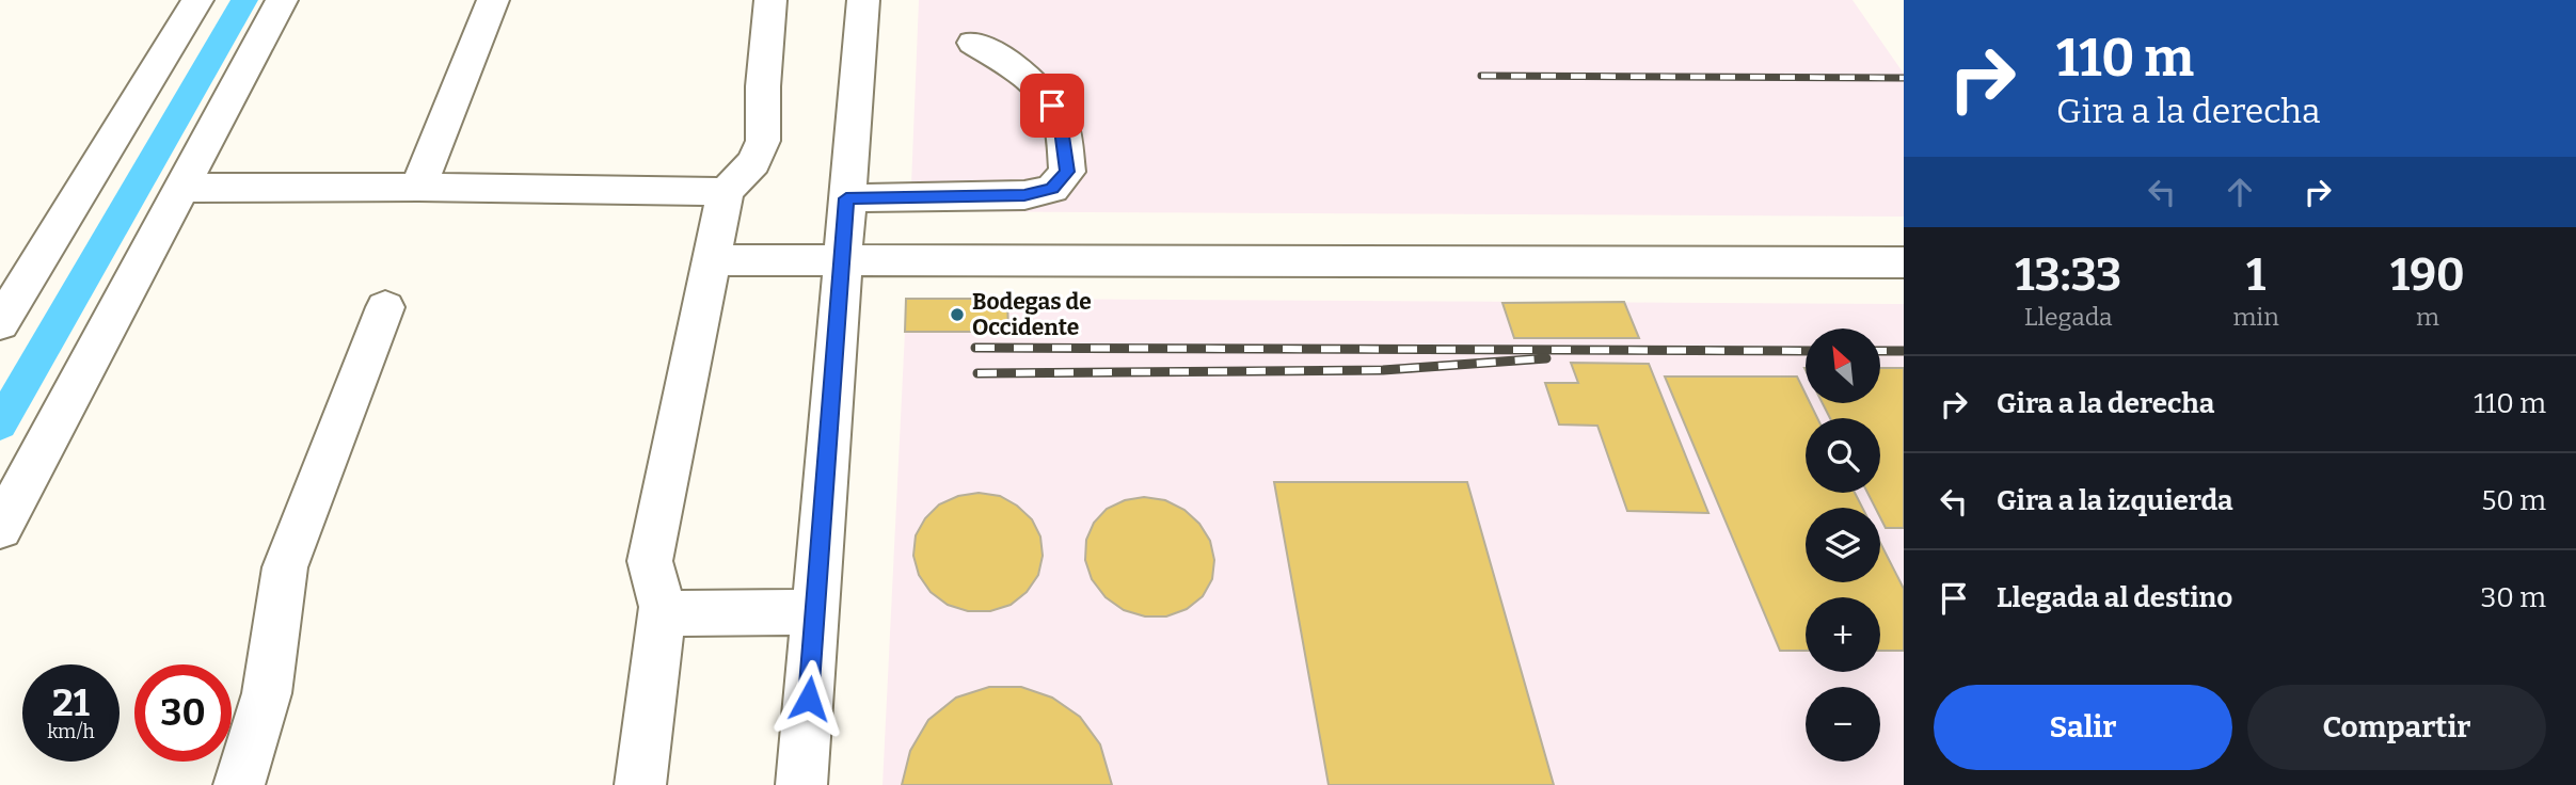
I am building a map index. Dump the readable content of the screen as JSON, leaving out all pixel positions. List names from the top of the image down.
{
  "places": ["Bodegas de Occidente"],
  "north": "top left",
  "page": {
    "turn": ["110 m", "Gira a la derecha"],
    "eta": [
      "13:33",
      "Llegada",
      "1",
      "min",
      "190",
      "m"
    ],
    "map_buttons": ["+", "−"],
    "list": [
      {
        "name": "Gira a la derecha",
        "value": "110 m"
      },
      {
        "name": "Gira a la izquierda",
        "value": "50 m"
      },
      {
        "name": "Llegada al destino",
        "value": "30 m"
      }
    ],
    "speed": "21 km/h",
    "limit": "30",
    "buttons": ["Salir", "Compartir"]
  }
}
